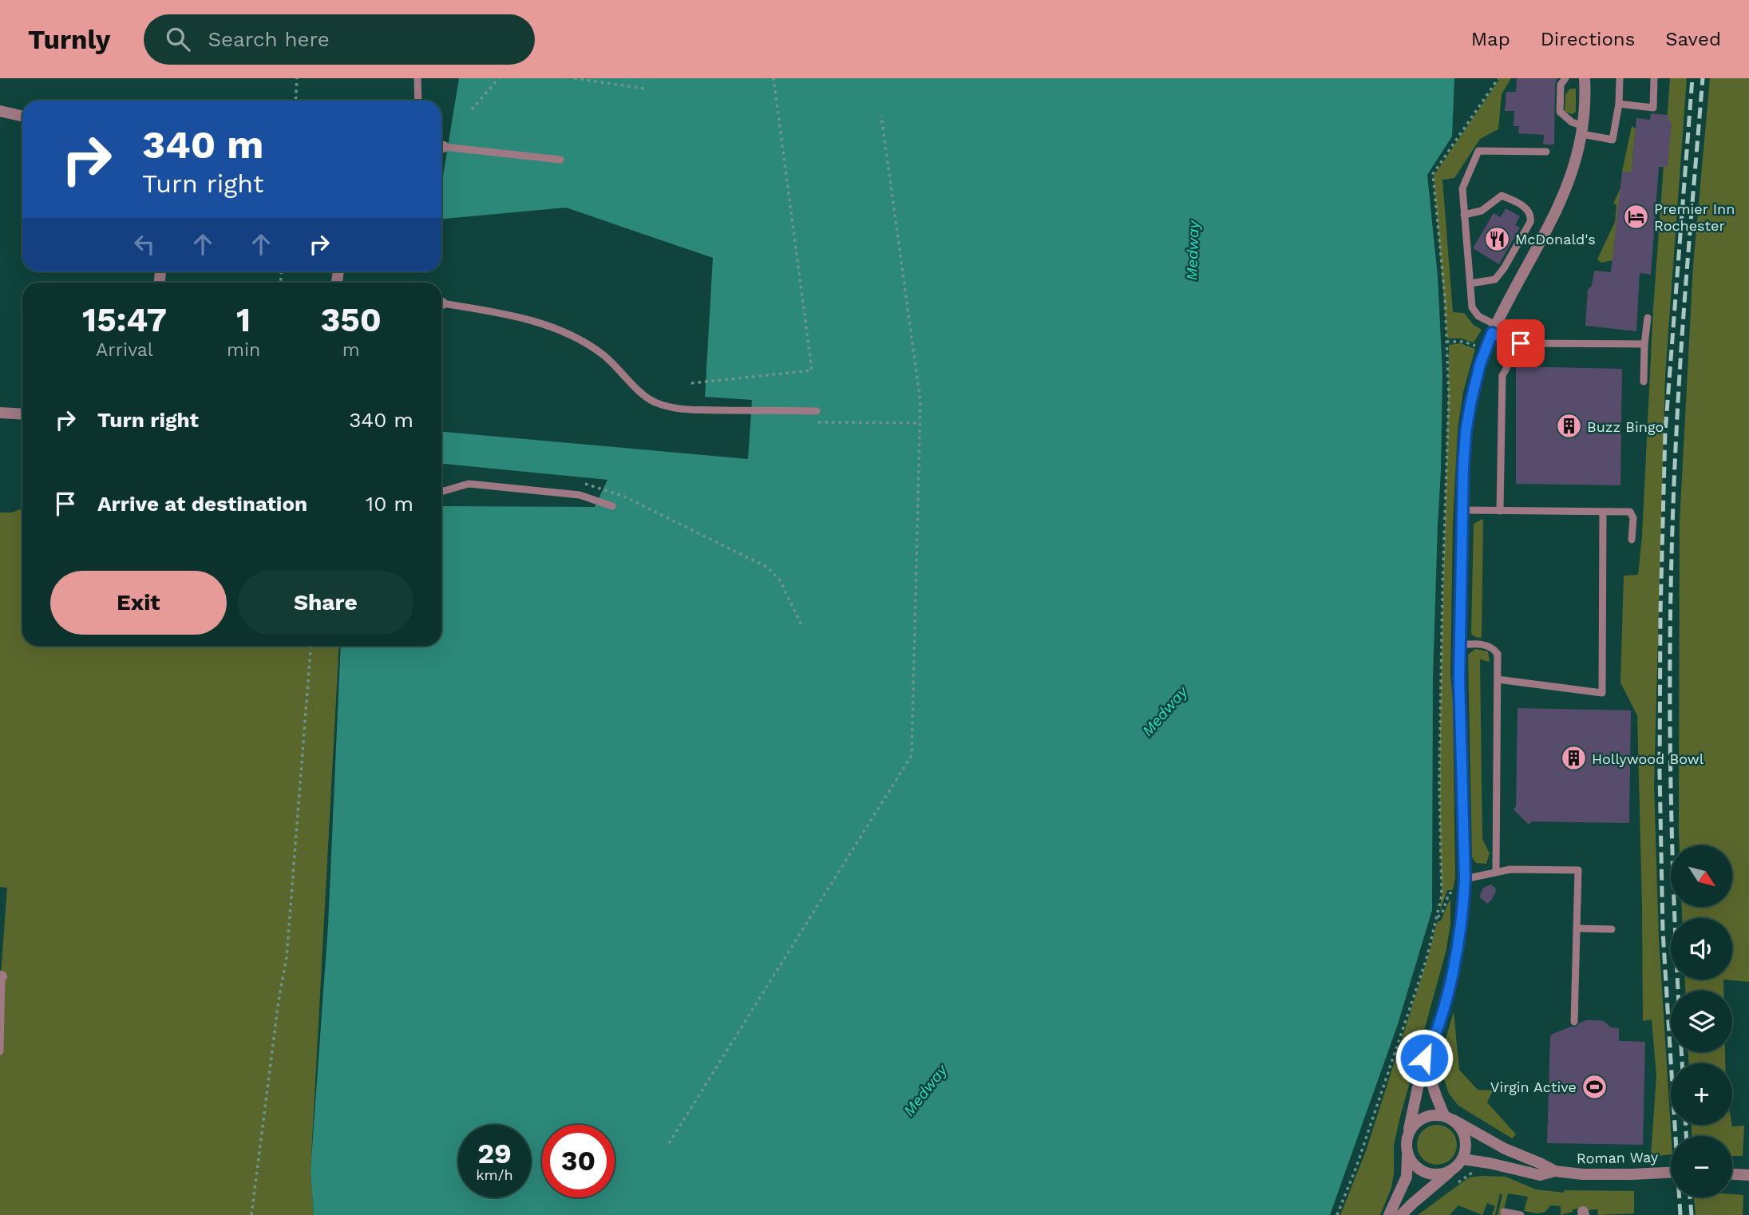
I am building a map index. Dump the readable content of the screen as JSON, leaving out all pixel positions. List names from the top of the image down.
{
  "streets": {
    "street": ["Roman Way"]
  },
  "water": ["Medway"],
  "places": {
    "hotel": ["Premier Inn Rochester"],
    "restaurant": ["McDonald's"],
    "building": ["Buzz Bingo", "Hollywood Bowl"],
    "sports": ["Virgin Active"]
  },
  "north": "bottom right",
  "page": {
    "header": "Turnly",
    "search": "Search here",
    "nav": ["Map", "Directions", "Saved"],
    "turn": ["340 m", "Turn right"],
    "eta": [
      "15:47",
      "Arrival",
      "1",
      "min",
      "350",
      "m"
    ],
    "list": [
      {
        "name": "Turn right",
        "value": "340 m"
      },
      {
        "name": "Arrive at destination",
        "value": "10 m"
      }
    ],
    "buttons": ["Exit", "Share"],
    "map_buttons": ["+", "−"],
    "speed": "29 km/h",
    "limit": "30"
  }
}
